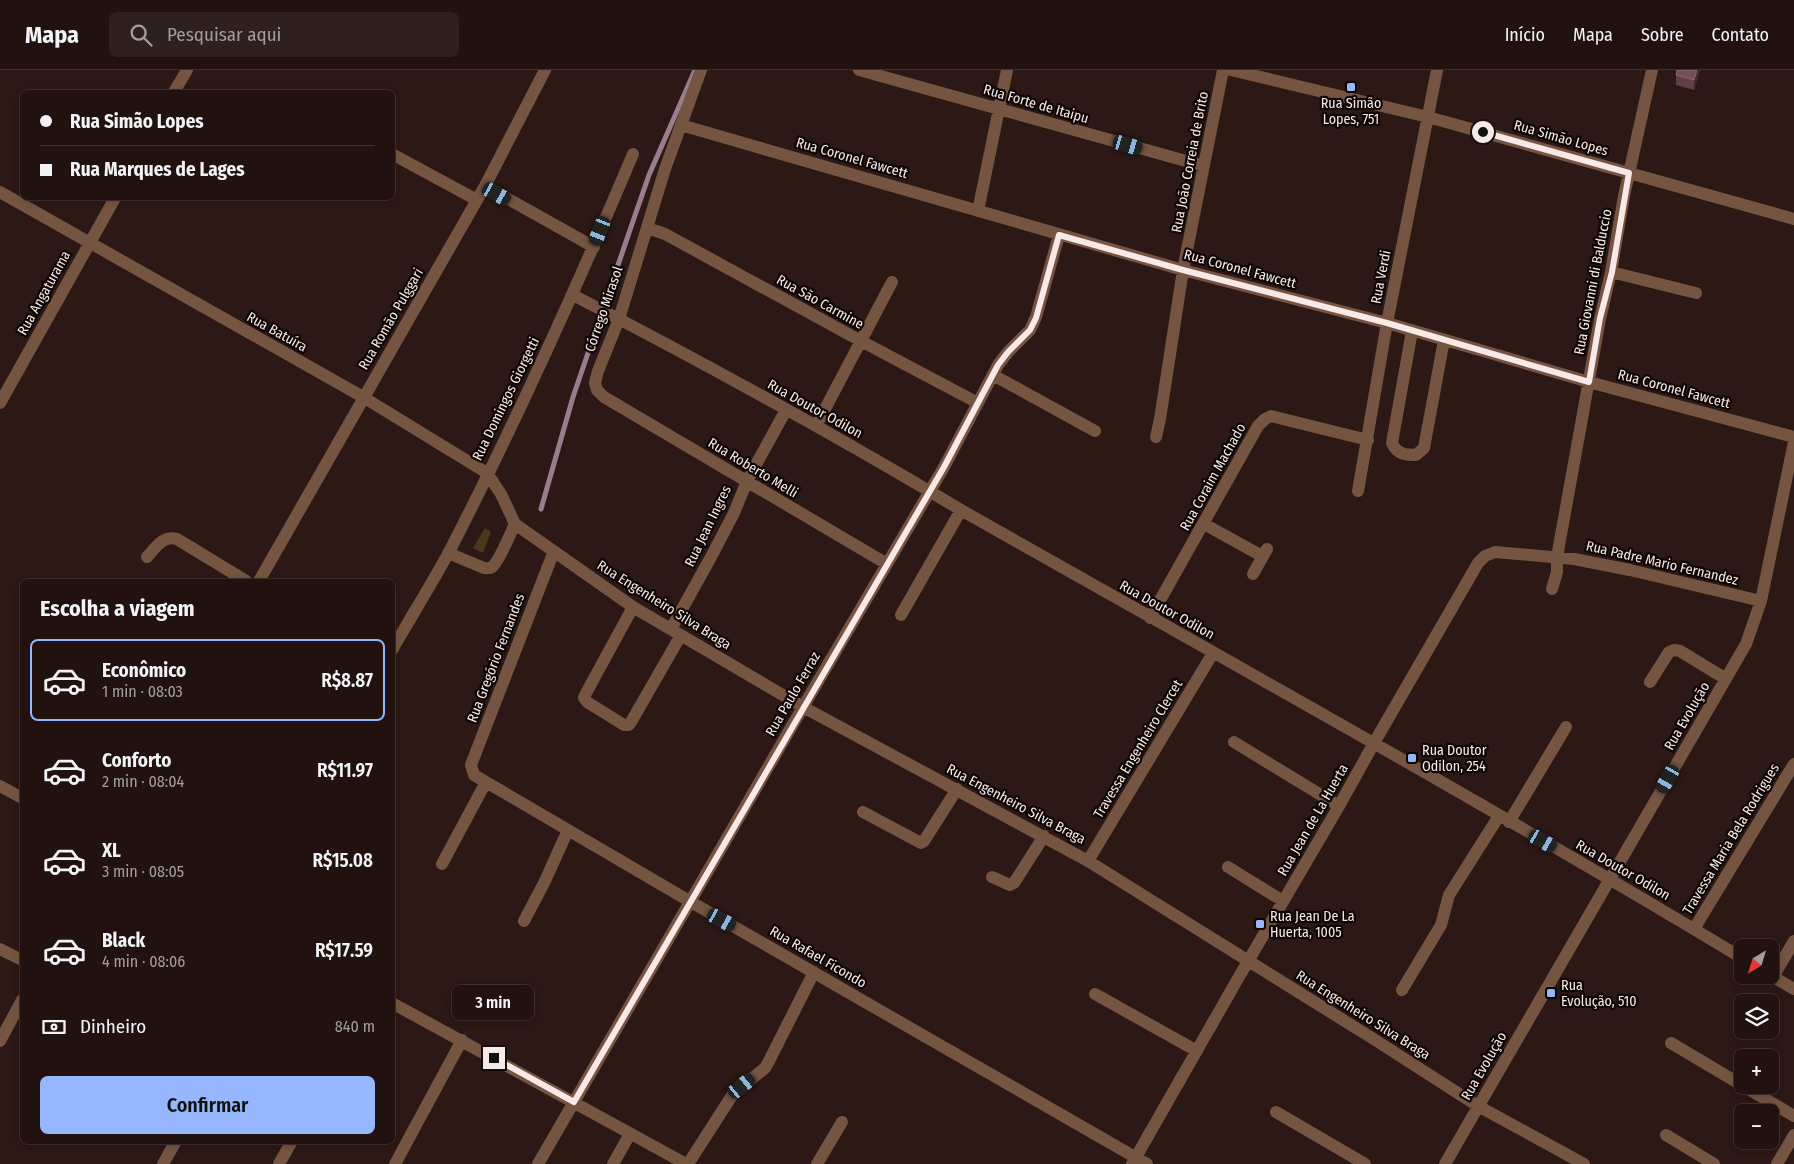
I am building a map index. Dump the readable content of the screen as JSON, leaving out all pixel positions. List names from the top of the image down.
{
  "streets": {
    "street": [
      "Rua Forte de Itaipu",
      "Rua Simão Lopes",
      "Rua Coronel Fawcett",
      "Rua João Correia de Brito",
      "Rua Verdi",
      "Rua Giovanni di Balduccio",
      "Rua Angaturama",
      "Rua São Carmine",
      "Córrego Mirasol",
      "Rua Romão Pulggari",
      "Rua Batuíra",
      "Rua Domingos Giorgetti",
      "Rua Doutor Odilon",
      "Rua Roberto Melli",
      "Rua Coraim Machado",
      "Rua Jean Ingres",
      "Rua Padre Mario Fernandez",
      "Rua Engenheiro Silva Braga",
      "Rua Gregório Fernandes",
      "Rua Paulo Ferraz",
      "Rua Evolução",
      "Travessa Engenheiro Clercet",
      "Rua Jean de La Huerta",
      "Travessa Maria Bela Rodrigues",
      "Rua Rafael Ficondo"
    ]
  },
  "crossings": [
    ["Rua Forte de Itaipu", "Rua João Correia de Brito"],
    ["Rua Simão Lopes", "Rua Verdi"],
    ["Rua Simão Lopes", "Rua Giovanni di Balduccio"],
    ["Rua Coronel Fawcett", "Rua João Correia de Brito"],
    ["Rua Coronel Fawcett", "Rua Verdi"],
    ["Rua Coronel Fawcett", "Rua Giovanni di Balduccio"],
    ["Rua Coronel Fawcett", "Córrego Mirasol"],
    ["Rua Coronel Fawcett", "Rua Paulo Ferraz"],
    ["Rua Verdi", "Rua Coraim Machado"],
    ["Rua Giovanni di Balduccio", "Rua Padre Mario Fernandez"],
    ["Rua Giovanni di Balduccio", "Rua Jean de La Huerta"],
    ["Rua Angaturama", "Rua Batuíra"],
    ["Rua São Carmine", "Córrego Mirasol"],
    ["Rua São Carmine", "Rua Paulo Ferraz"],
    ["Córrego Mirasol", "Rua Doutor Odilon"],
    ["Córrego Mirasol", "Rua Roberto Melli"],
    ["Rua Romão Pulggari", "Rua Batuíra"],
    ["Rua Batuíra", "Rua Domingos Giorgetti"],
    ["Rua Batuíra", "Rua Engenheiro Silva Braga"],
    ["Rua Domingos Giorgetti", "Rua Doutor Odilon"],
    ["Rua Doutor Odilon", "Rua Coraim Machado"],
    ["Rua Doutor Odilon", "Rua Jean Ingres"],
    ["Rua Doutor Odilon", "Rua Paulo Ferraz"],
    ["Rua Doutor Odilon", "Rua Evolução"],
    ["Rua Doutor Odilon", "Travessa Engenheiro Clercet"],
    ["Rua Doutor Odilon", "Rua Jean de La Huerta"],
    ["Rua Doutor Odilon", "Travessa Maria Bela Rodrigues"],
    ["Rua Roberto Melli", "Rua Jean Ingres"],
    ["Rua Roberto Melli", "Rua Paulo Ferraz"],
    ["Rua Jean Ingres", "Rua Engenheiro Silva Braga"],
    ["Rua Padre Mario Fernandez", "Rua Evolução"],
    ["Rua Padre Mario Fernandez", "Rua Jean de La Huerta"],
    ["Rua Engenheiro Silva Braga", "Rua Gregório Fernandes"],
    ["Rua Engenheiro Silva Braga", "Rua Paulo Ferraz"],
    ["Rua Engenheiro Silva Braga", "Rua Evolução"],
    ["Rua Engenheiro Silva Braga", "Travessa Engenheiro Clercet"],
    ["Rua Engenheiro Silva Braga", "Rua Jean de La Huerta"],
    ["Rua Gregório Fernandes", "Rua Rafael Ficondo"],
    ["Rua Paulo Ferraz", "Rua Rafael Ficondo"],
    ["Rua Jean de La Huerta", "Rua Rafael Ficondo"]
  ],
  "places": {
    "transit": [
      "Rua Simão Lopes, 751",
      "Rua Doutor Odilon, 254",
      "Rua Jean De La Huerta, 1005",
      "Rua Evolução, 510"
    ]
  },
  "north": "bottom left",
  "page": {
    "header": "Mapa",
    "search": "Pesquisar aqui",
    "nav": [
      "Início",
      "Mapa",
      "Sobre",
      "Contato"
    ],
    "banner": ["Rua Simão Lopes", "Rua Marques de Lages"],
    "heading": "Escolha a viagem",
    "list": [
      {
        "name": "Econômico",
        "note": "1 min · 08:03",
        "value": "R$8.87"
      },
      {
        "name": "Conforto",
        "note": "2 min · 08:04",
        "value": "R$11.97"
      },
      {
        "name": "XL",
        "note": "3 min · 08:05",
        "value": "R$15.08"
      },
      {
        "name": "Black",
        "note": "4 min · 08:06",
        "value": "R$17.59"
      }
    ],
    "map_buttons": ["+", "−"],
    "bubble": "3 min",
    "pay": ["Dinheiro", "840 m"],
    "buttons": "Confirmar"
  }
}
